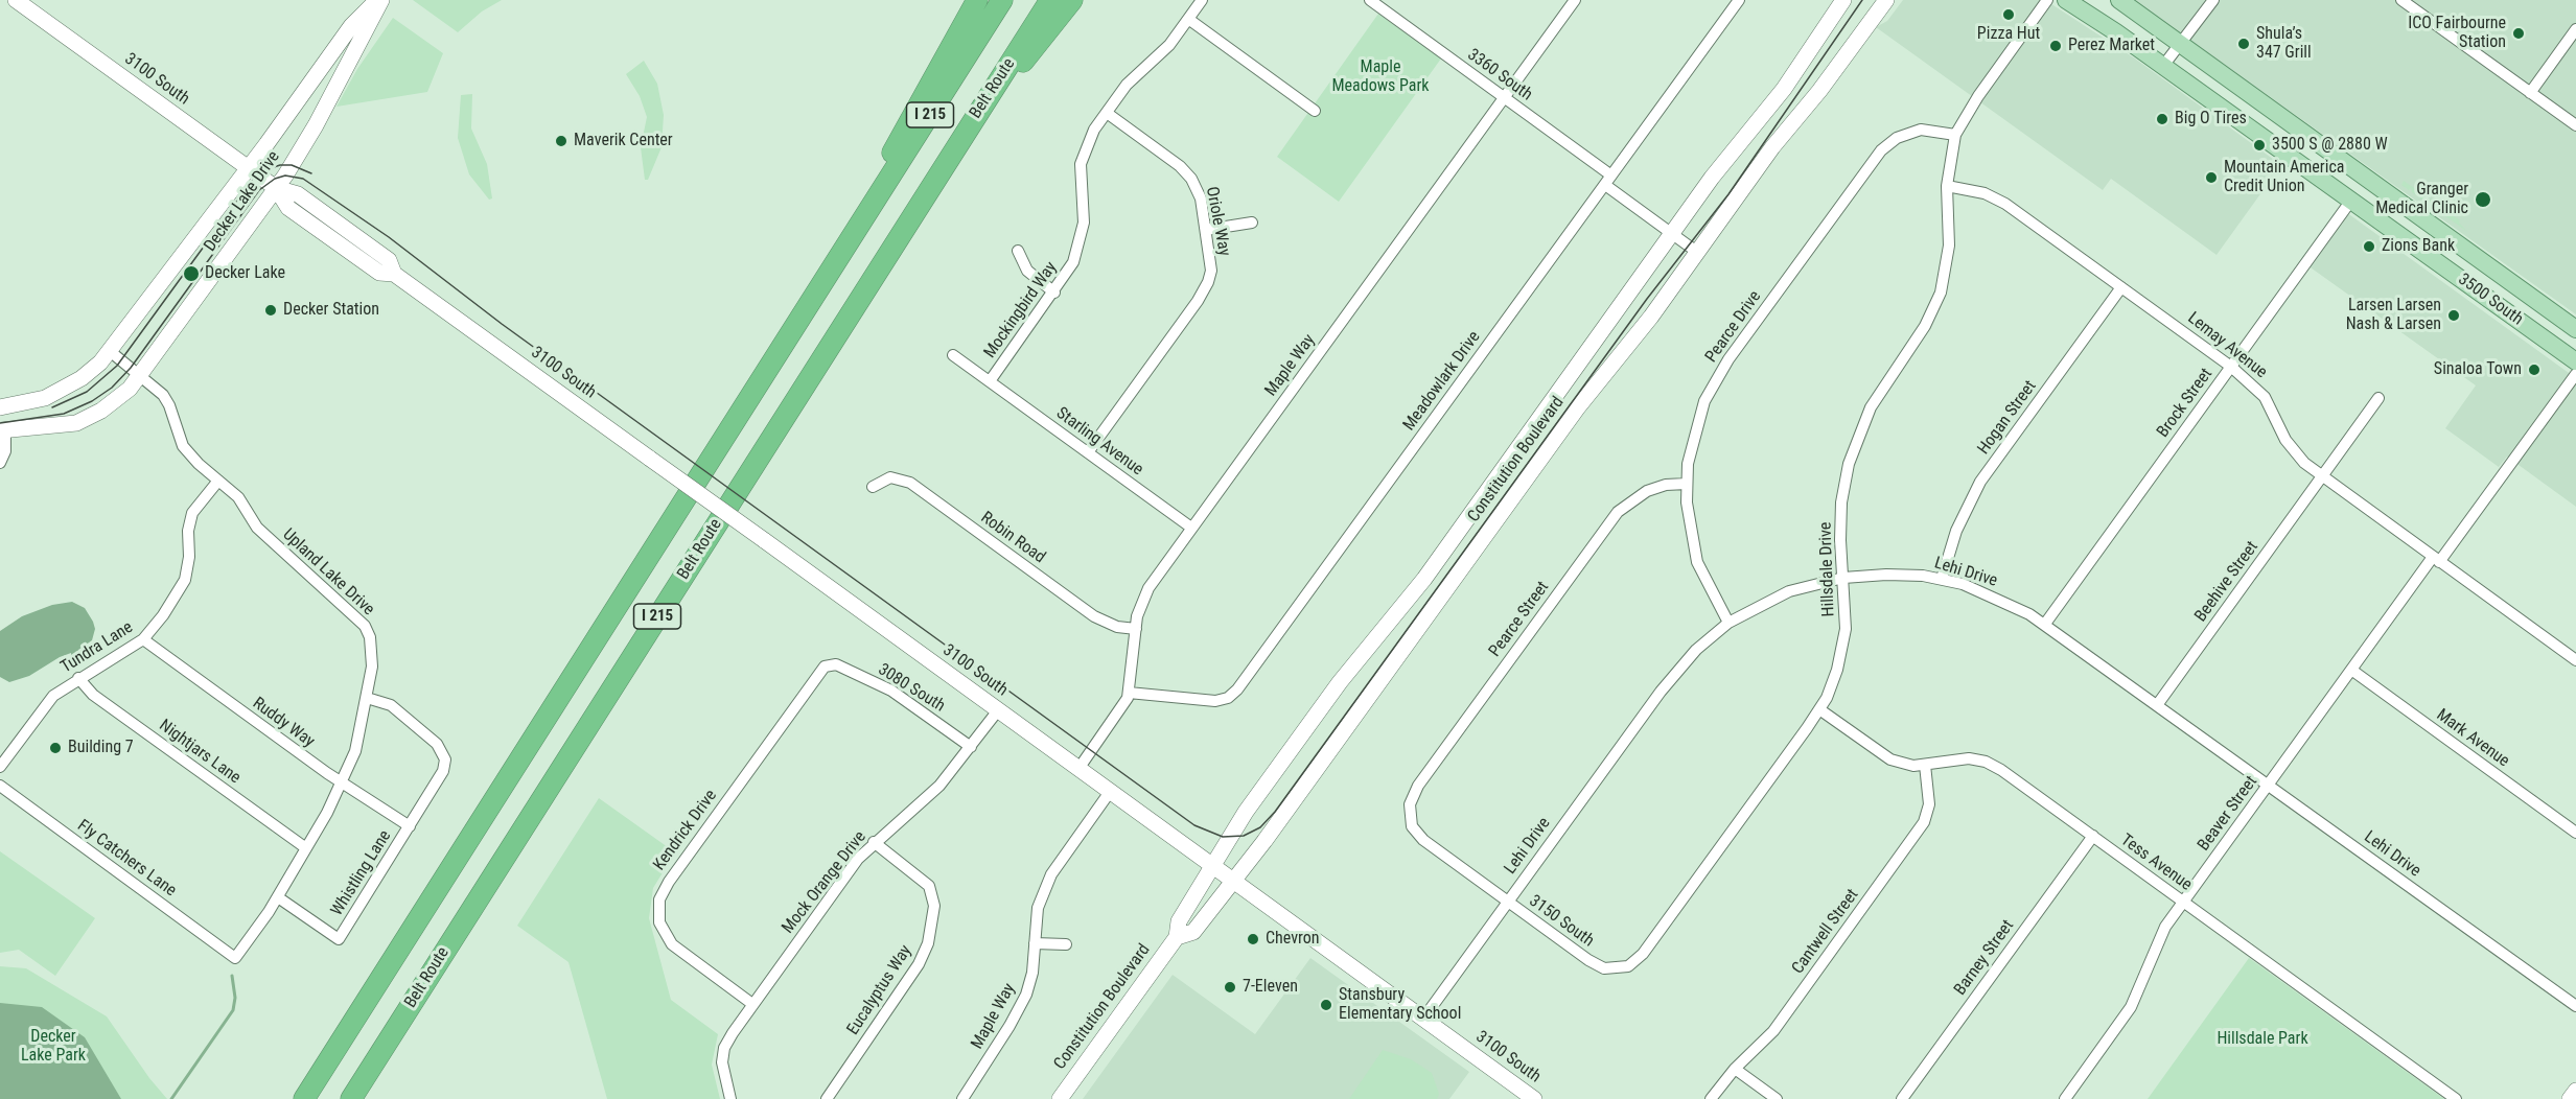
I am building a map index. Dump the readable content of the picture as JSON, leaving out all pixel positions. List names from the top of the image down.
{
  "streets": {
    "highway": ["Belt Route", "I 215"],
    "main road": [
      "3100 South",
      "Decker Lake Drive",
      "3500 South",
      "Constitution Boulevard"
    ],
    "street": [
      "3360 South",
      "Oriole Way",
      "Mockingbird Way",
      "Pearce Drive",
      "Lemay Avenue",
      "Maple Way",
      "Meadowlark Drive",
      "Brock Street",
      "Hogan Street",
      "Starling Avenue",
      "Robin Road",
      "Hillsdale Drive",
      "Upland Lake Drive",
      "Lehi Drive",
      "Beehive Street",
      "Pearce Street",
      "Tundra Lane",
      "3080 South",
      "Ruddy Way",
      "Mark Avenue",
      "Nightjars Lane",
      "Beaver Street",
      "Kendrick Drive",
      "Fly Catchers Lane",
      "Tess Avenue",
      "Whistling Lane",
      "Mock Orange Drive",
      "3150 South",
      "Cantwell Street",
      "Barney Street",
      "Eucalyptus Way"
    ]
  },
  "crossings": [
    ["3360 South", "Maple Way"],
    ["3360 South", "Meadowlark Drive"],
    ["3360 South", "Constitution Boulevard"],
    ["3100 South", "Decker Lake Drive"],
    ["3100 South", "Maple Way"],
    ["3100 South", "Constitution Boulevard"],
    ["3100 South", "Lehi Drive"],
    ["3100 South", "Mock Orange Drive"],
    ["Decker Lake Drive", "Upland Lake Drive"],
    ["Oriole Way", "Mockingbird Way"],
    ["Oriole Way", "Starling Avenue"],
    ["3500 South", "Brock Street"],
    ["Mockingbird Way", "Starling Avenue"],
    ["Pearce Drive", "Hillsdale Drive"],
    ["Pearce Drive", "Lehi Drive"],
    ["Pearce Drive", "Pearce Street"],
    ["Lemay Avenue", "Brock Street"],
    ["Lemay Avenue", "Hogan Street"],
    ["Lemay Avenue", "Hillsdale Drive"],
    ["Lemay Avenue", "Beehive Street"],
    ["Lemay Avenue", "Beaver Street"],
    ["Maple Way", "Meadowlark Drive"],
    ["Maple Way", "Starling Avenue"],
    ["Maple Way", "Robin Road"],
    ["Brock Street", "Lehi Drive"],
    ["Hogan Street", "Lehi Drive"],
    ["Hillsdale Drive", "Lehi Drive"],
    ["Hillsdale Drive", "Tess Avenue"],
    ["Hillsdale Drive", "3150 South"],
    ["Upland Lake Drive", "Tundra Lane"],
    ["Upland Lake Drive", "Ruddy Way"],
    ["Upland Lake Drive", "Nightjars Lane"],
    ["Upland Lake Drive", "Fly Catchers Lane"],
    ["Upland Lake Drive", "Whistling Lane"],
    ["Lehi Drive", "Beehive Street"],
    ["Lehi Drive", "Beaver Street"],
    ["Lehi Drive", "3150 South"],
    ["Pearce Street", "3150 South"],
    ["Tundra Lane", "Ruddy Way"],
    ["Tundra Lane", "Nightjars Lane"],
    ["3080 South", "Kendrick Drive"],
    ["3080 South", "Mock Orange Drive"],
    ["Ruddy Way", "Whistling Lane"],
    ["Mark Avenue", "Beaver Street"],
    ["Beaver Street", "Tess Avenue"],
    ["Kendrick Drive", "Mock Orange Drive"],
    ["Tess Avenue", "Cantwell Street"],
    ["Tess Avenue", "Barney Street"],
    ["Mock Orange Drive", "Eucalyptus Way"]
  ],
  "parks": ["Maple Meadows Park", "Decker Lake Park", "Hillsdale Park"],
  "places": [
    "Pizza Hut",
    "ICO Fairbourne Station",
    "Shula’s 347 Grill",
    "Perez Market",
    "Big O Tires",
    "Maverik Center",
    "3500 S @ 2880 W",
    "Mountain America Credit Union",
    "Granger Medical Clinic",
    "Zions Bank",
    "Decker Lake",
    "Decker Station",
    "Larsen Larsen Nash & Larsen",
    "Sinaloa Town",
    "Building 7",
    "Chevron",
    "7-Eleven",
    "Stansbury Elementary School"
  ]
}
